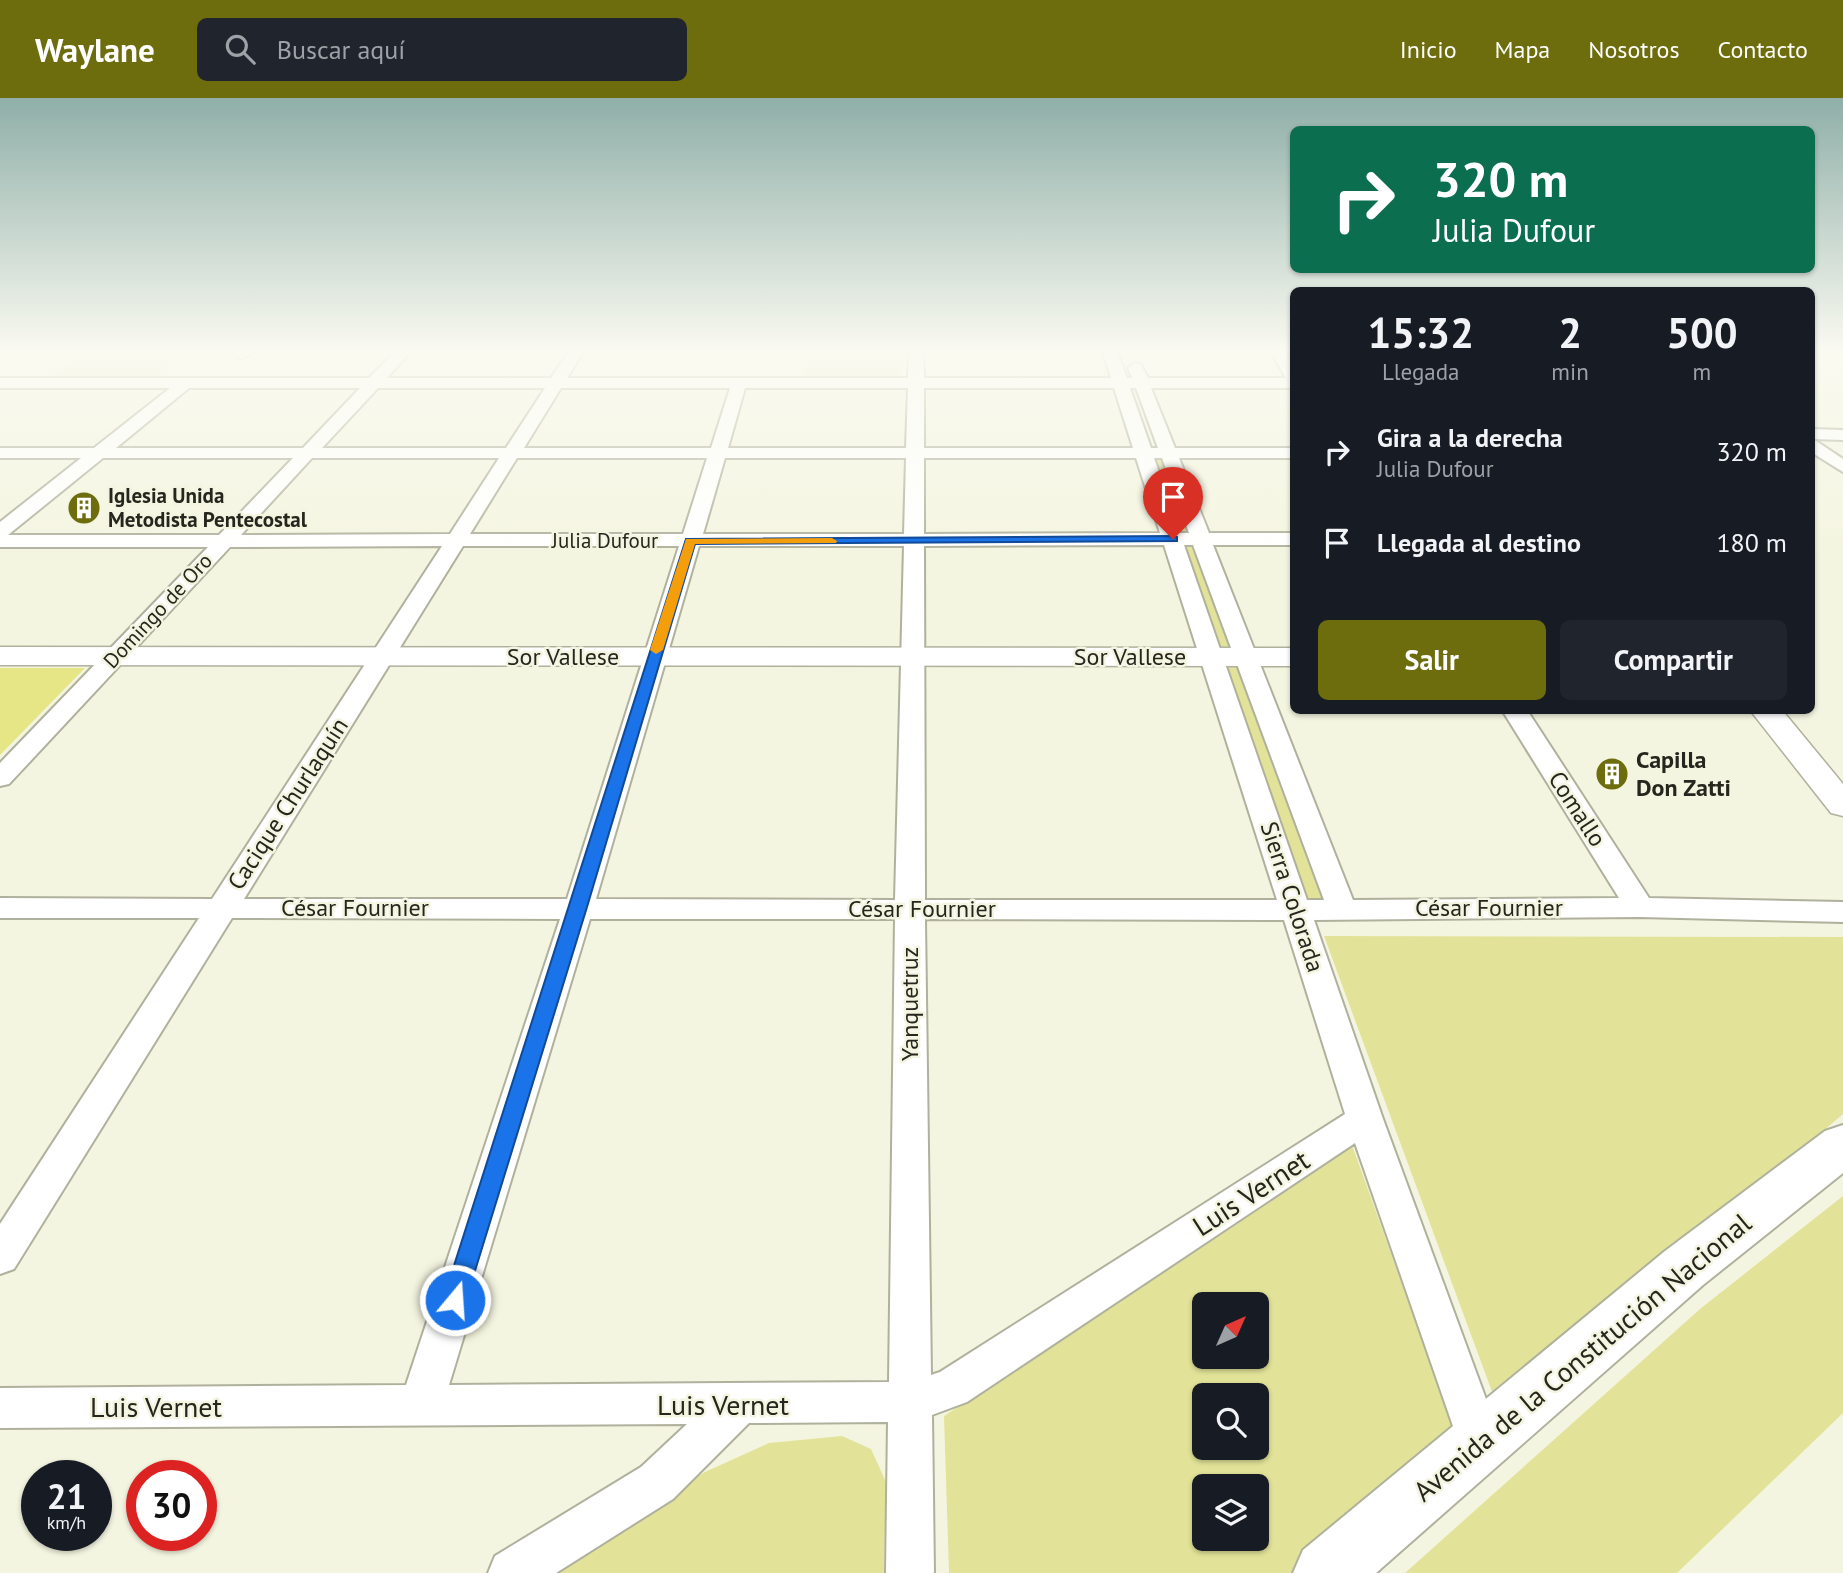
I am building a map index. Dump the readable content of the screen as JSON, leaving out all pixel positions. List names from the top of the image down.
{
  "streets": {
    "main road": ["Avenida de la Constitución Nacional"],
    "street": [
      "Julia Dufour",
      "Domingo de Oro",
      "Sor Vallese",
      "Cacique Churlaquín",
      "Comallo",
      "Sierra Colorada",
      "César Fournier",
      "Yanquetruz",
      "Luis Vernet"
    ]
  },
  "crossings": [
    ["Julia Dufour", "Domingo de Oro"],
    ["Julia Dufour", "Cacique Churlaquín"],
    ["Julia Dufour", "Sierra Colorada"],
    ["Julia Dufour", "Yanquetruz"],
    ["Domingo de Oro", "Sor Vallese"],
    ["Sor Vallese", "Cacique Churlaquín"],
    ["Sor Vallese", "Sierra Colorada"],
    ["Sor Vallese", "Yanquetruz"],
    ["Cacique Churlaquín", "César Fournier"],
    ["Comallo", "César Fournier"],
    ["Sierra Colorada", "César Fournier"],
    ["Sierra Colorada", "Luis Vernet"],
    ["Sierra Colorada", "Avenida de la Constitución Nacional"],
    ["César Fournier", "Yanquetruz"],
    ["Yanquetruz", "Luis Vernet"]
  ],
  "places": {
    "building": ["Iglesia Unida Metodista Pentecostal", "Capilla Don Zatti"]
  },
  "north": "top right",
  "page": {
    "header": "Waylane",
    "search": "Buscar aquí",
    "nav": [
      "Inicio",
      "Mapa",
      "Nosotros",
      "Contacto"
    ],
    "turn": ["320 m", "Julia Dufour"],
    "eta": [
      "15:32",
      "Llegada",
      "2",
      "min",
      "500",
      "m"
    ],
    "list": [
      {
        "name": "Gira a la derecha",
        "note": "Julia Dufour",
        "value": "320 m"
      },
      {
        "name": "Llegada al destino",
        "value": "180 m"
      }
    ],
    "buttons": ["Salir", "Compartir"],
    "speed": "21 km/h",
    "limit": "30"
  }
}
